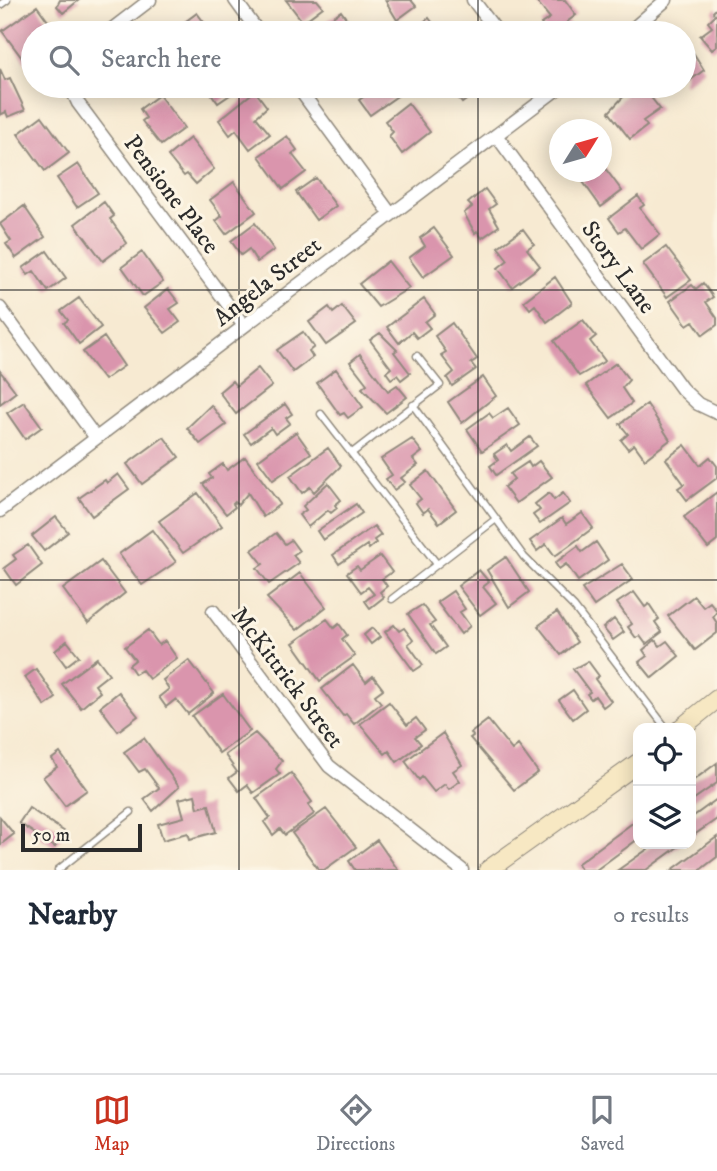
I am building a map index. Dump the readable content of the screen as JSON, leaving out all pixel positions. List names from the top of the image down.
{
  "streets": {
    "street": [
      "Pensione Place",
      "Story Lane",
      "Angela Street",
      "McKittrick Street"
    ]
  },
  "crossings": [
    ["Pensione Place", "Angela Street"],
    ["Story Lane", "Angela Street"]
  ],
  "scale_bar": "50 m",
  "north": "top right",
  "page": {
    "search": "Search here",
    "scale": "50 m",
    "heading": ["Nearby", "0 results"],
    "nav": ["Map", "Directions", "Saved"]
  }
}
